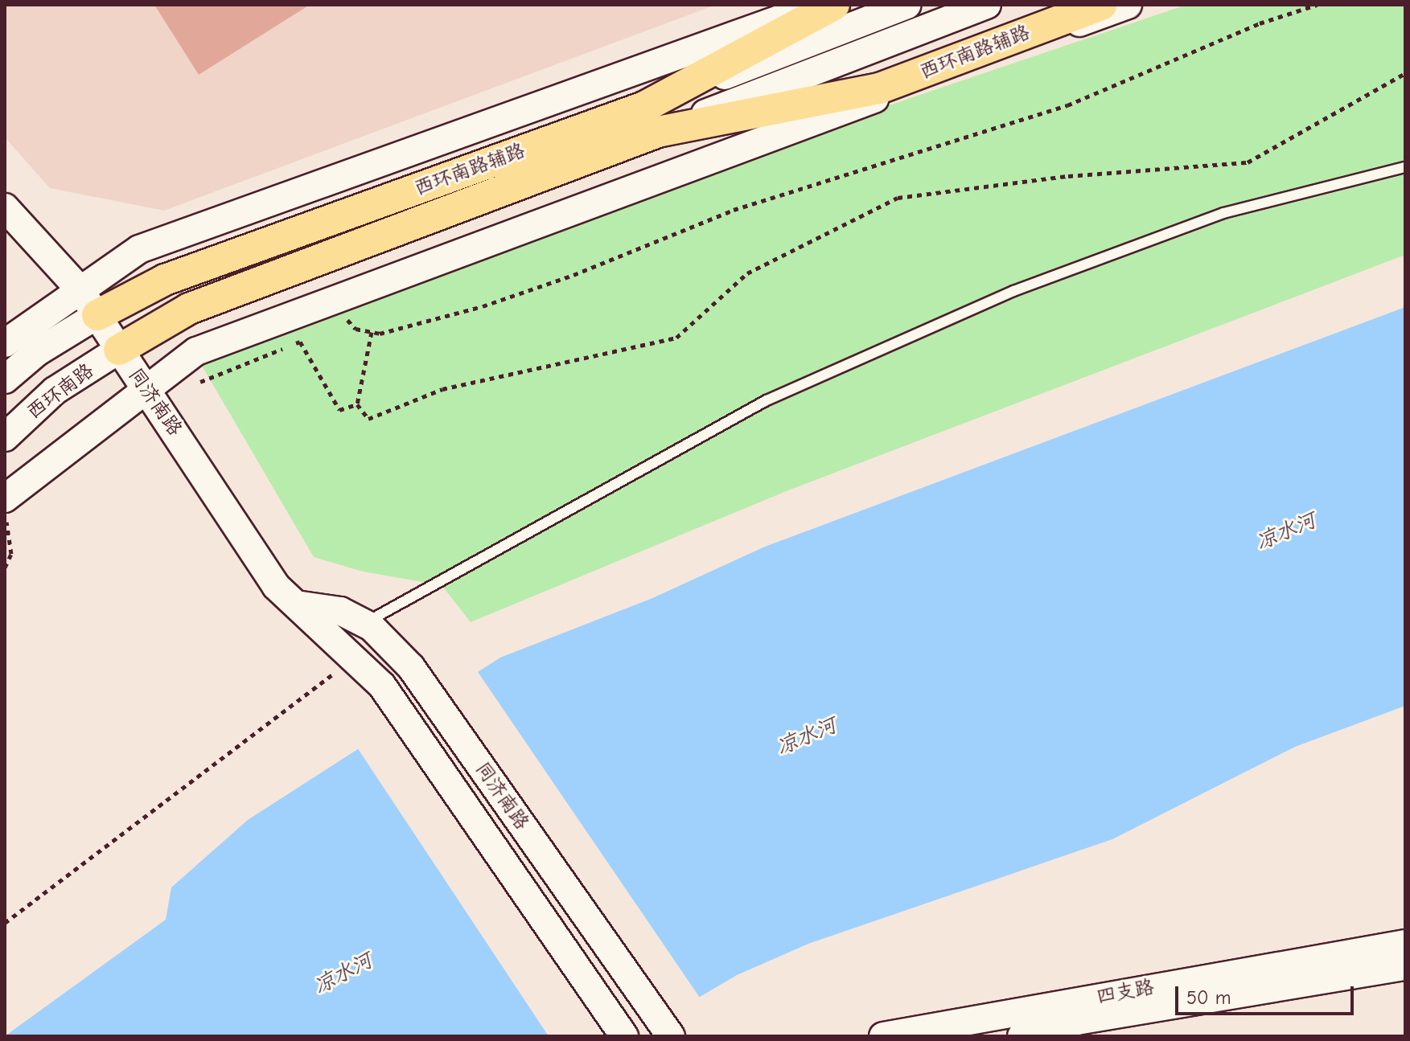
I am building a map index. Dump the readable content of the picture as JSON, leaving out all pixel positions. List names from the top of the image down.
{
  "streets": {
    "main road": ["西环南路辅路"],
    "street": ["西环南路", "同济南路", "四支路"]
  },
  "crossings": [
    ["西环南路辅路", "同济南路"],
    ["西环南路", "同济南路"]
  ],
  "water": ["凉水河"],
  "scale_bar": "50 m"
}
